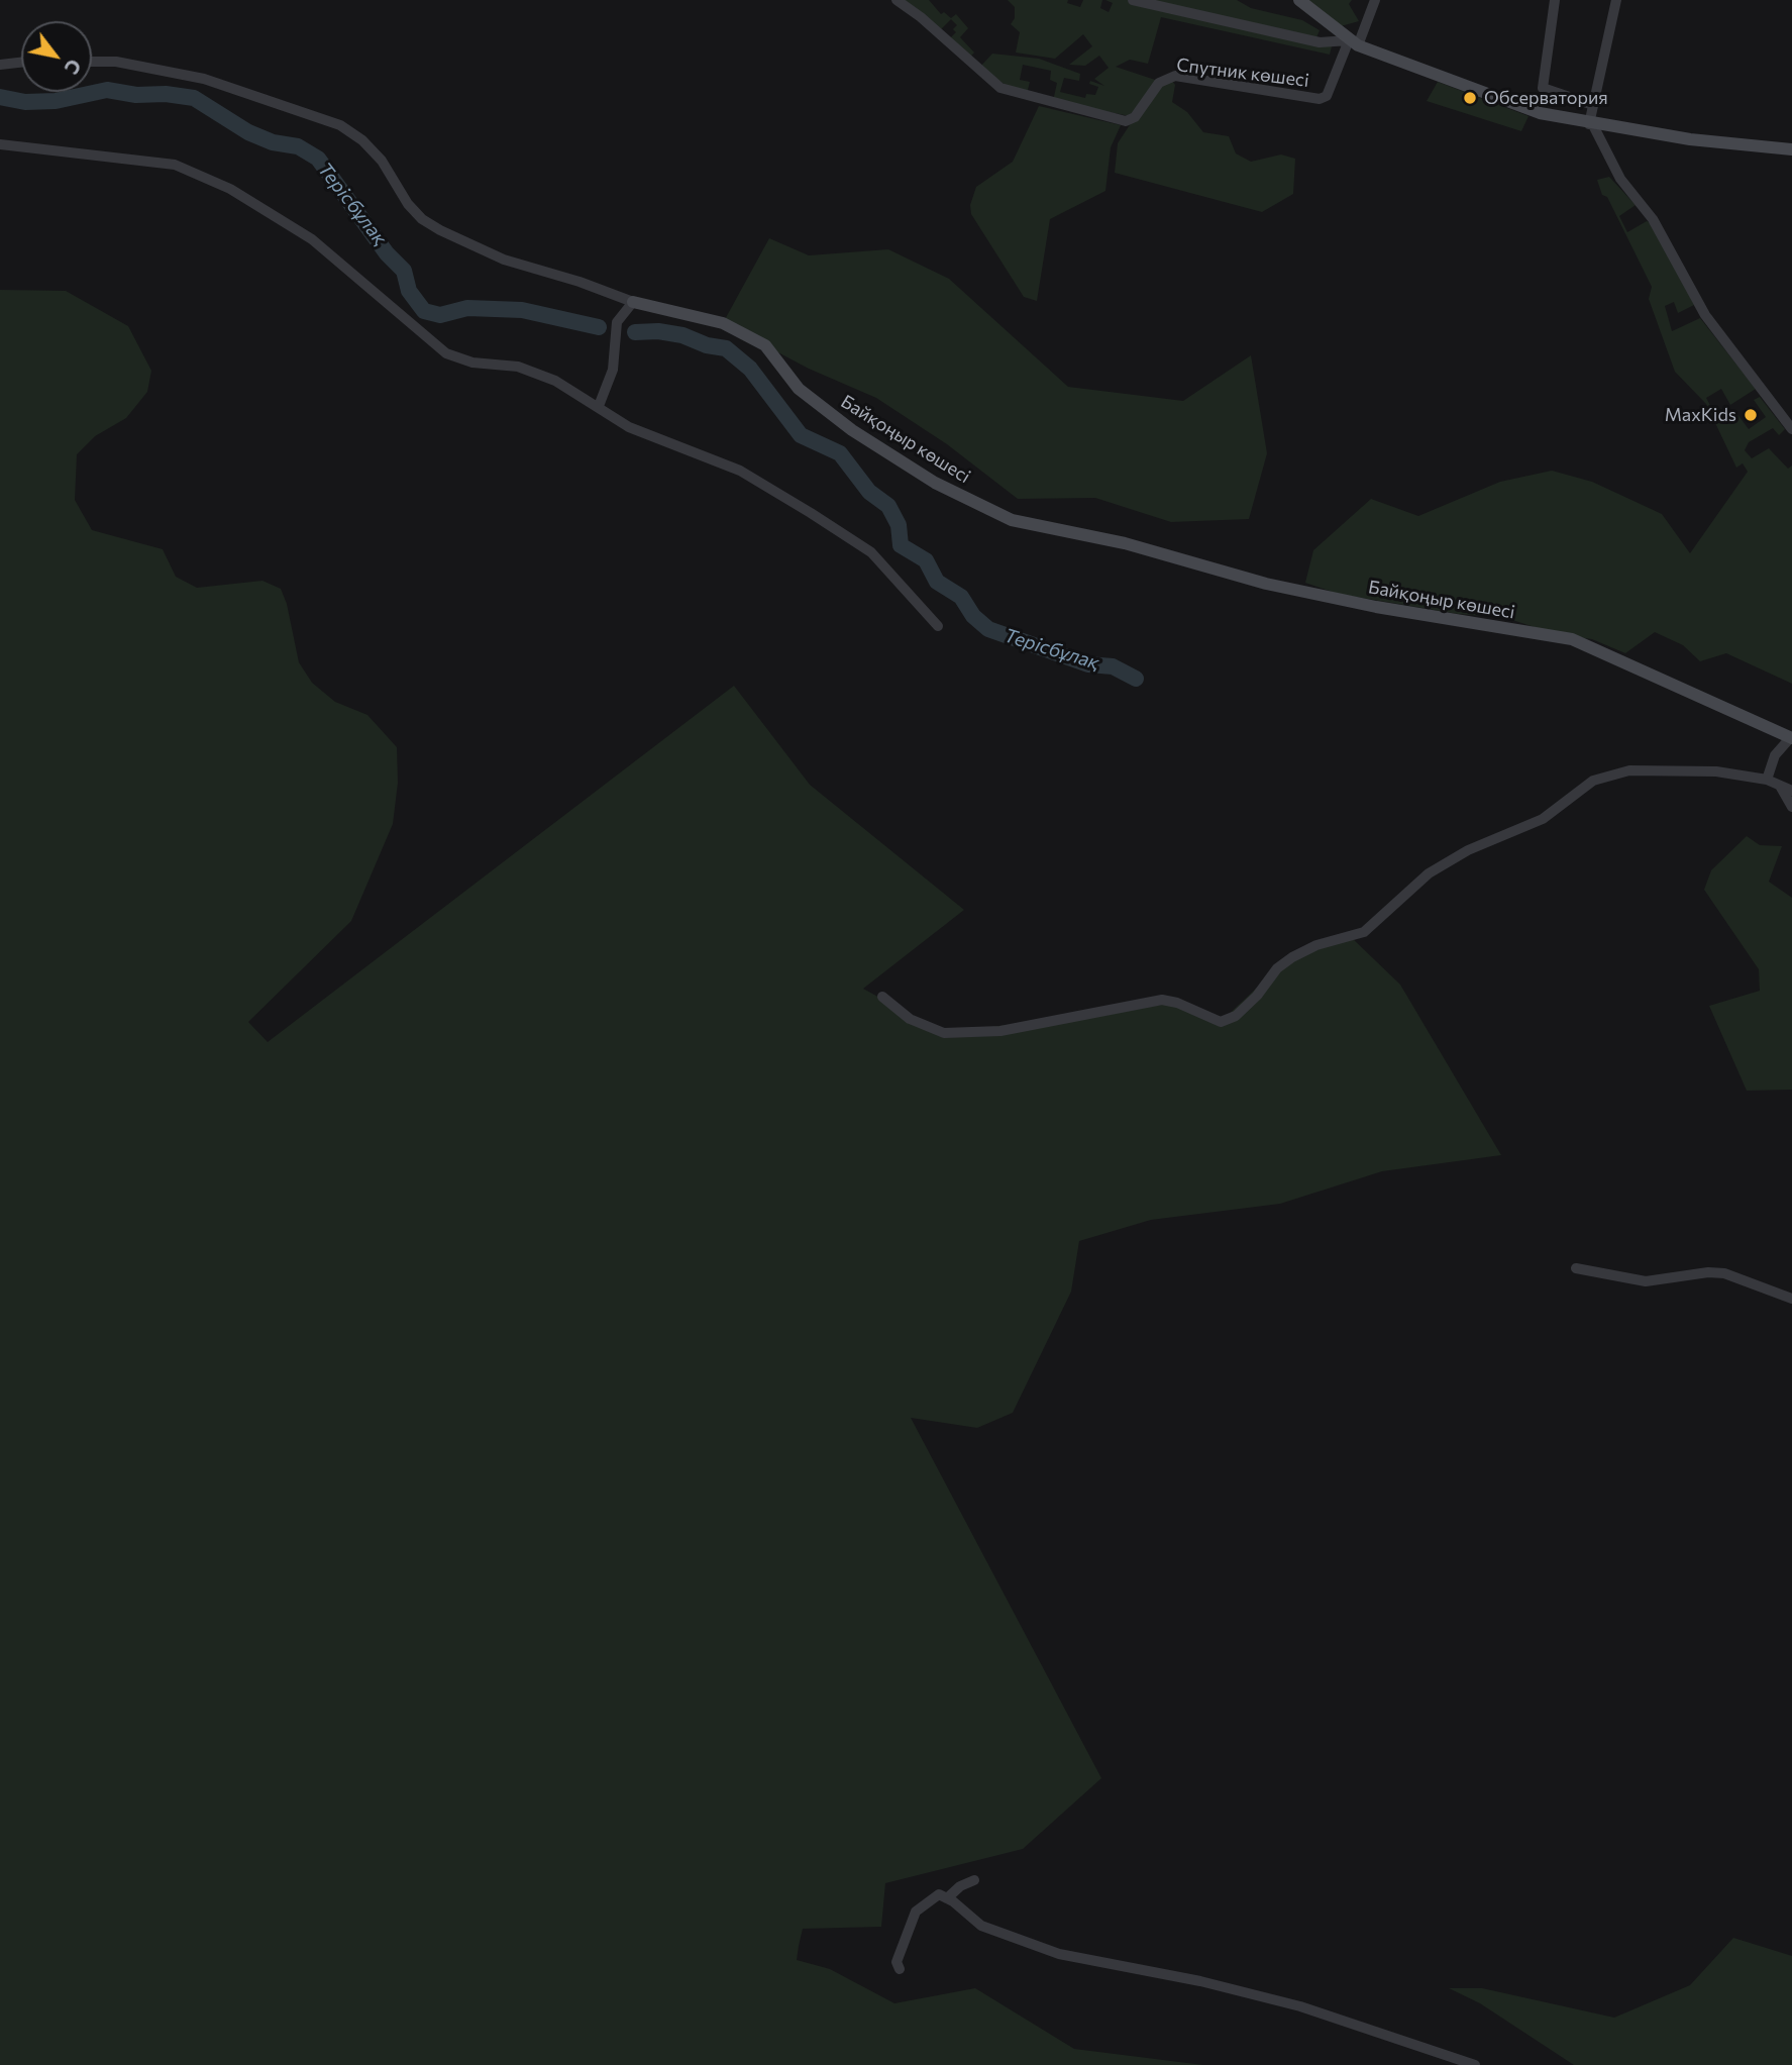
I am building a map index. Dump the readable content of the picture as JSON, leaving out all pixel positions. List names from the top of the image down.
{
  "streets": {
    "street": ["Спутник көшесі", "Байқоңыр көшесі"]
  },
  "water": ["Терісбұлақ"],
  "places": ["Обсерватория", "MaxKids"],
  "north": "bottom right"
}
